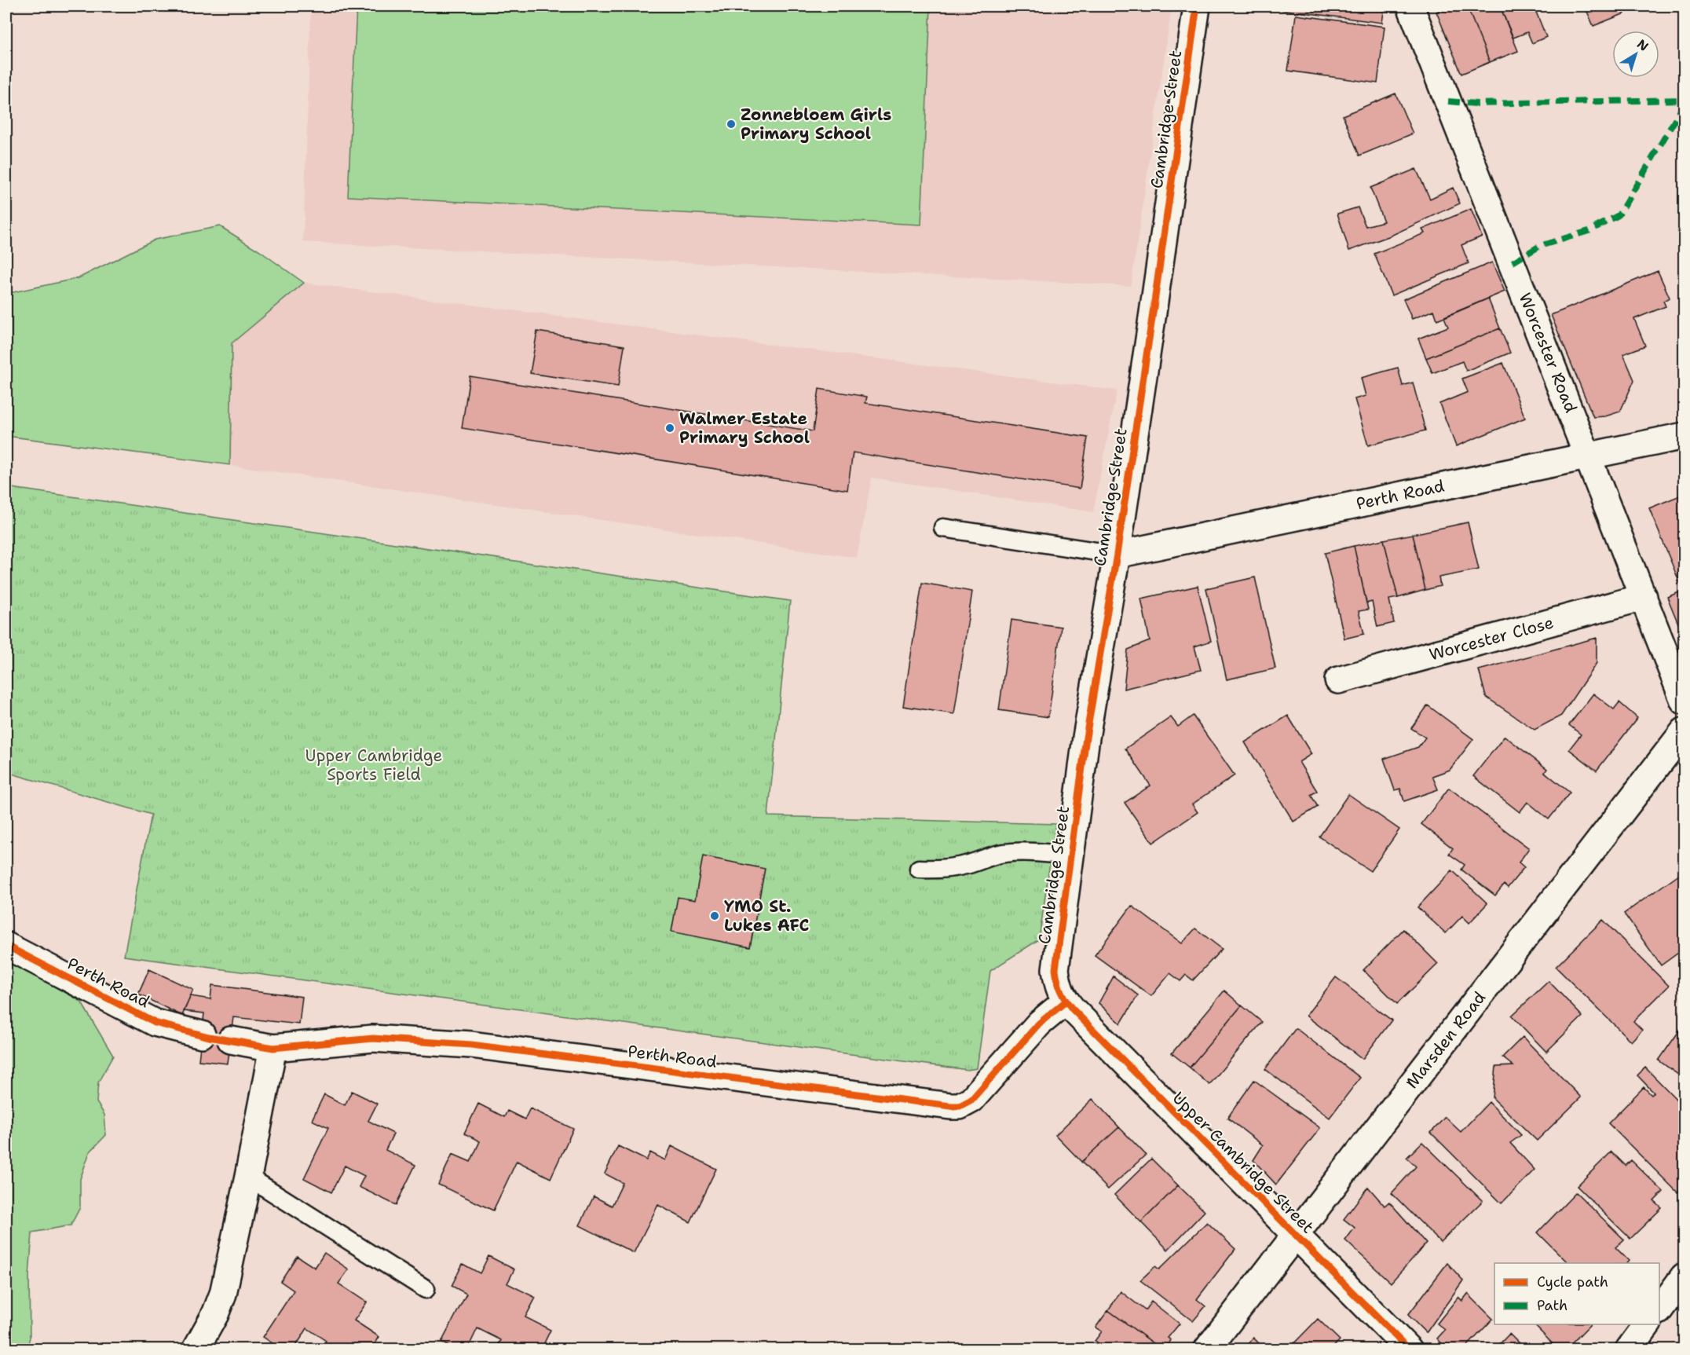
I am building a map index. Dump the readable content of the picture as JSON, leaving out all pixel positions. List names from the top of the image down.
{
  "streets": {
    "street": [
      "Cambridge Street",
      "Worcester Road",
      "Perth Road",
      "Worcester Close",
      "Marsden Road",
      "Upper Cambridge Street"
    ]
  },
  "crossings": [
    ["Cambridge Street", "Perth Road"],
    ["Cambridge Street", "Upper Cambridge Street"],
    ["Worcester Road", "Perth Road"],
    ["Worcester Road", "Worcester Close"],
    ["Perth Road", "Upper Cambridge Street"],
    ["Marsden Road", "Upper Cambridge Street"]
  ],
  "parks": ["Upper Cambridge Sports Field"],
  "places": ["Zonnebloem Girls Primary School", "Walmer Estate Primary School", "YMO St. Lukes AFC"],
  "legend": ["Cycle path", "Path"],
  "north": "top right"
}
